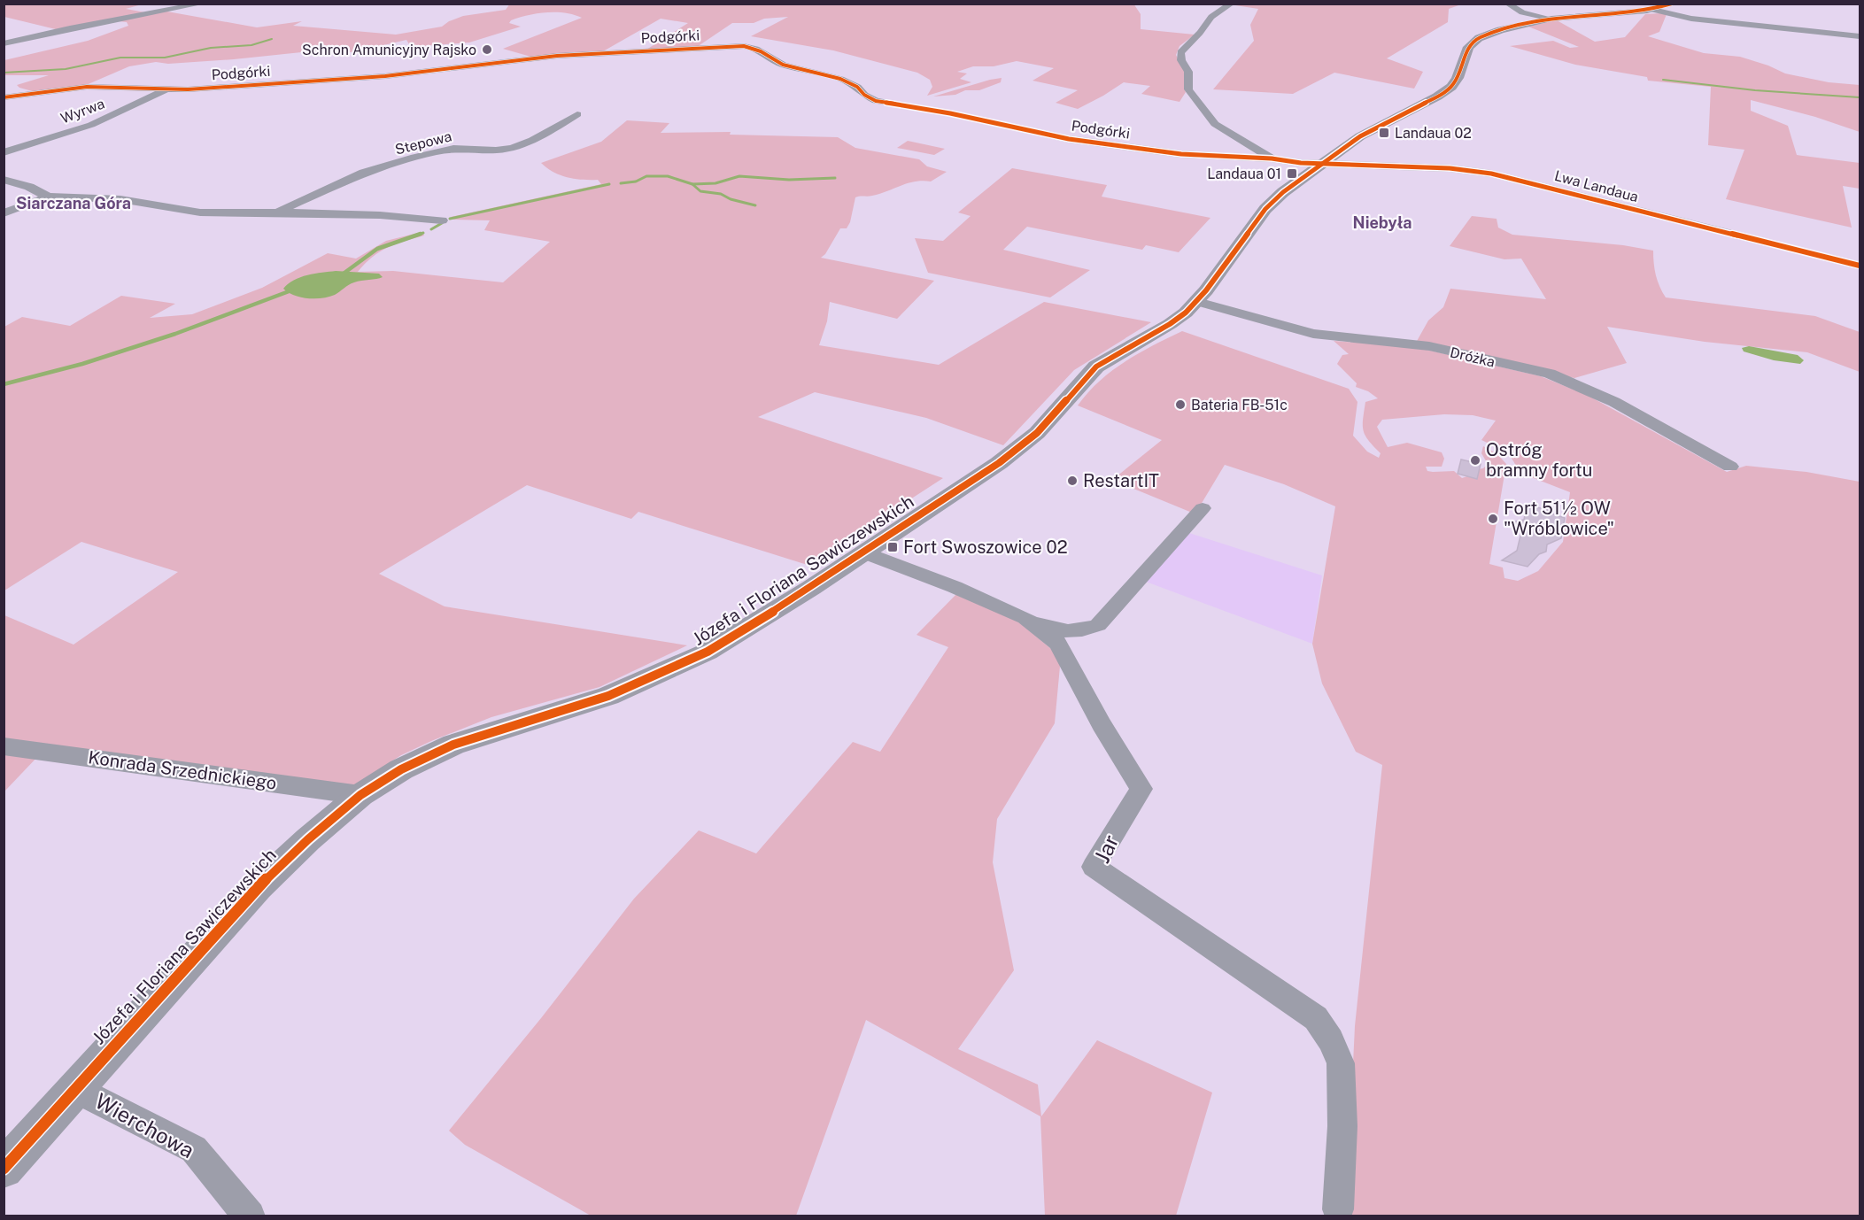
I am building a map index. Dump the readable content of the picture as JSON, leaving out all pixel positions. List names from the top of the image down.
{
  "streets": {
    "street": [
      "Podgórki",
      "Wyrwa",
      "Stepowa",
      "Lwa Landaua",
      "Dróżka",
      "Józefa i Floriana Sawiczewskich",
      "Konrada Srzednickiego",
      "Jar",
      "Wierchowa"
    ]
  },
  "crossings": [
    ["Podgórki", "Wyrwa"],
    ["Podgórki", "Lwa Landaua"],
    ["Podgórki", "Józefa i Floriana Sawiczewskich"],
    ["Lwa Landaua", "Józefa i Floriana Sawiczewskich"],
    ["Dróżka", "Józefa i Floriana Sawiczewskich"],
    ["Józefa i Floriana Sawiczewskich", "Konrada Srzednickiego"],
    ["Józefa i Floriana Sawiczewskich", "Jar"],
    ["Józefa i Floriana Sawiczewskich", "Wierchowa"]
  ],
  "districts": ["Siarczana Góra", "Niebyła"],
  "places": {
    "other": [
      "Schron Amunicyjny Rajsko",
      "Bateria FB-51c",
      "Ostróg bramny fortu",
      "RestartIT",
      "Fort 51½ OW \"Wróblowice\""
    ],
    "transit": ["Landaua 02", "Landaua 01", "Fort Swoszowice 02"]
  }
}
